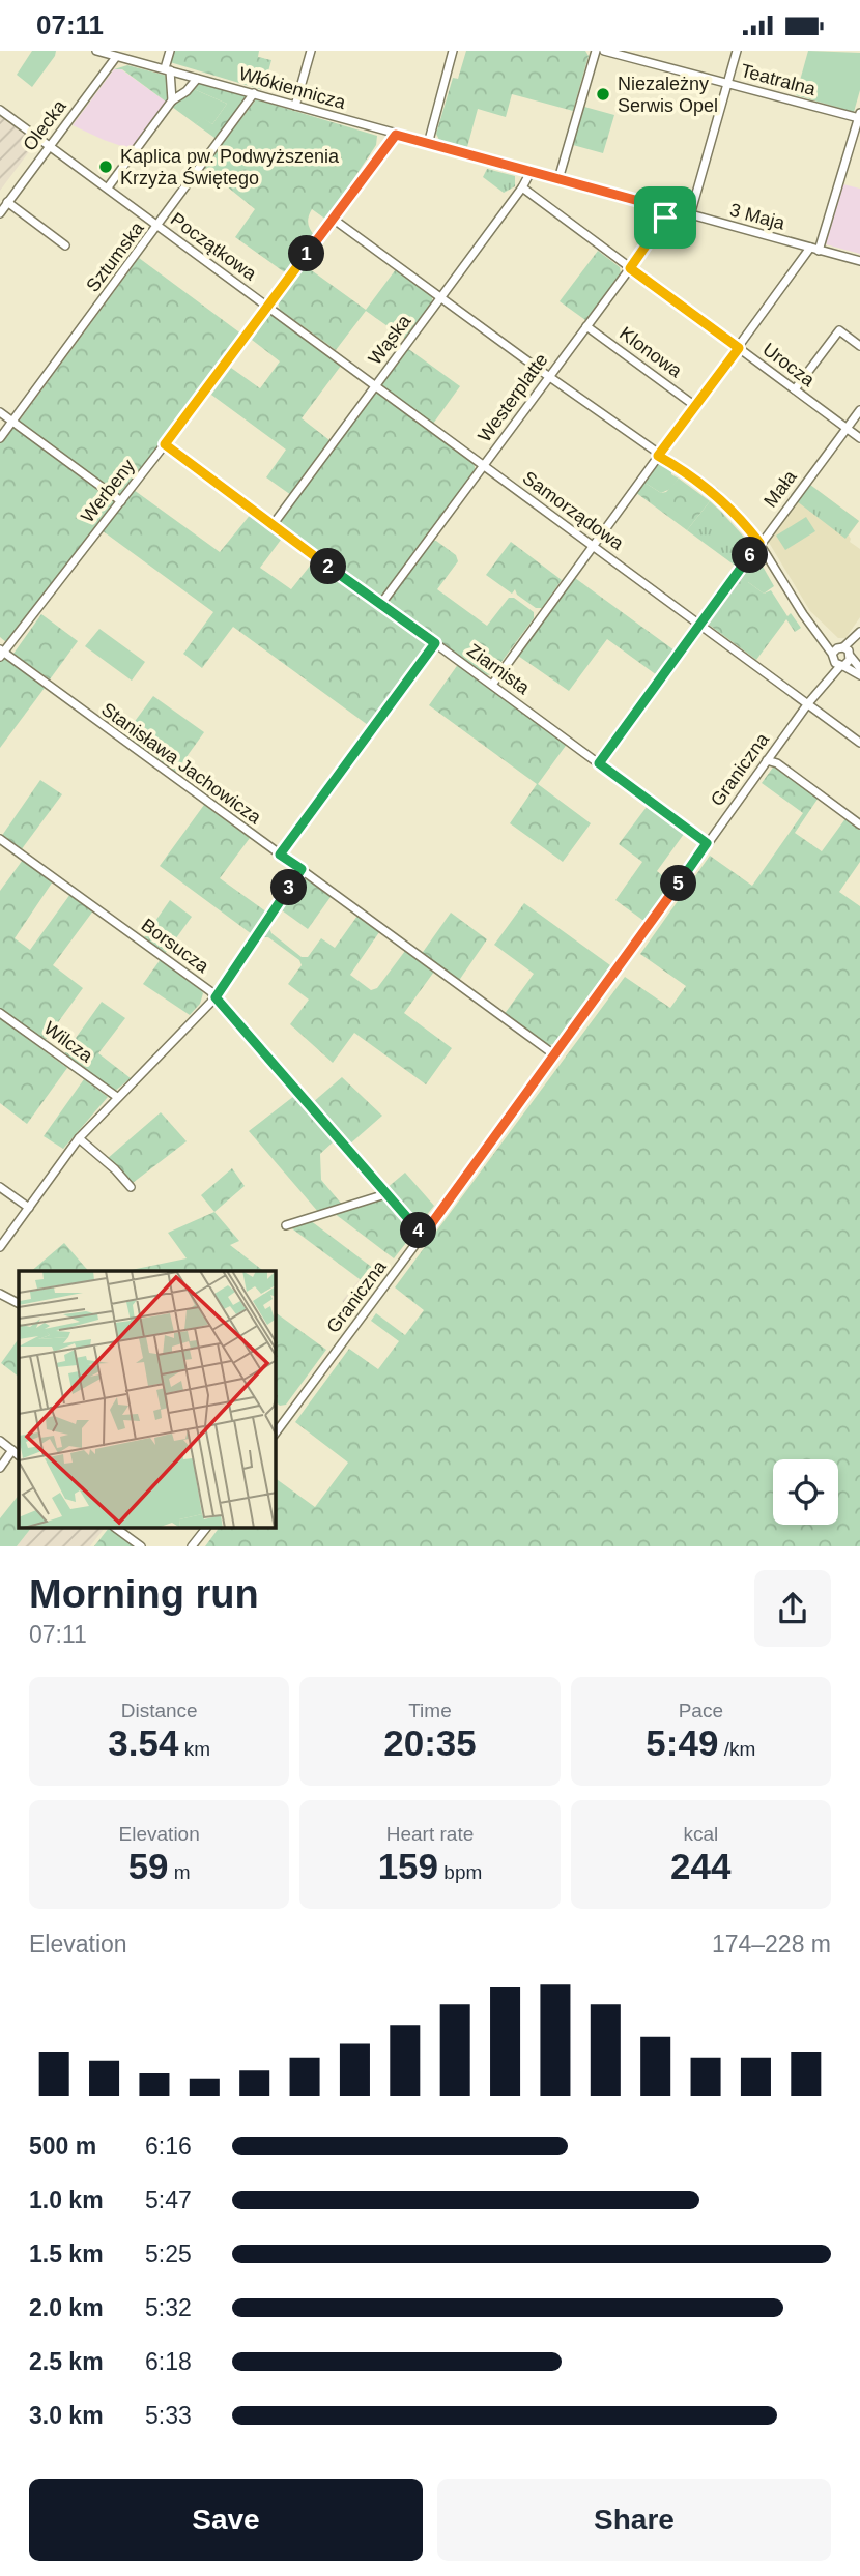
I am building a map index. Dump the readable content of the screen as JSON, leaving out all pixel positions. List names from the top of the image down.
{
  "streets": {
    "street": [
      "Teatralna",
      "Włókiennicza",
      "Olecka",
      "3 Maja",
      "Początkowa",
      "Sztumska",
      "Wąska",
      "Klonowa",
      "Urocza",
      "Westerplatte",
      "Mała",
      "Werbeny",
      "Samorządowa",
      "Ziarnista",
      "Stanisława Jachowicza",
      "Graniczna",
      "Borsucza",
      "Wilcza"
    ]
  },
  "crossings": [
    ["Włókiennicza", "Olecka"],
    ["Włókiennicza", "3 Maja"],
    ["Włókiennicza", "Sztumska"],
    ["Włókiennicza", "Werbeny"],
    ["Olecka", "Początkowa"],
    ["3 Maja", "Wąska"],
    ["3 Maja", "Westerplatte"],
    ["3 Maja", "Werbeny"],
    ["Początkowa", "Sztumska"],
    ["Początkowa", "Werbeny"],
    ["Początkowa", "Samorządowa"],
    ["Wąska", "Urocza"],
    ["Wąska", "Samorządowa"],
    ["Wąska", "Ziarnista"],
    ["Klonowa", "Westerplatte"],
    ["Urocza", "Westerplatte"],
    ["Urocza", "Mała"],
    ["Westerplatte", "Samorządowa"],
    ["Westerplatte", "Ziarnista"],
    ["Mała", "Samorządowa"],
    ["Mała", "Ziarnista"],
    ["Werbeny", "Samorządowa"],
    ["Werbeny", "Ziarnista"],
    ["Werbeny", "Stanisława Jachowicza"],
    ["Samorządowa", "Graniczna"],
    ["Ziarnista", "Graniczna"],
    ["Stanisława Jachowicza", "Graniczna"],
    ["Graniczna", "Borsucza"]
  ],
  "places": ["Niezależny Serwis Opel", "Kaplica pw. Podwyższenia Krzyża Świętego"],
  "page": {
    "status": "07:11",
    "pins": [
      "1",
      "6",
      "2",
      "5",
      "3",
      "4"
    ],
    "heading": ["Morning run", "07:11"],
    "stats": [
      ["Distance", "3.54 km"],
      ["Time", "20:35"],
      ["Pace", "5:49 /km"],
      ["Elevation", "59 m"],
      ["Heart rate", "159 bpm"],
      ["kcal", "244"]
    ],
    "chart": ["Elevation", "174–228 m"],
    "list": [
      {
        "name": "500 m",
        "note": "6:16"
      },
      {
        "name": "1.0 km",
        "note": "5:47"
      },
      {
        "name": "1.5 km",
        "note": "5:25"
      },
      {
        "name": "2.0 km",
        "note": "5:32"
      },
      {
        "name": "2.5 km",
        "note": "6:18"
      },
      {
        "name": "3.0 km",
        "note": "5:33"
      }
    ],
    "buttons": ["Save", "Share"]
  }
}
